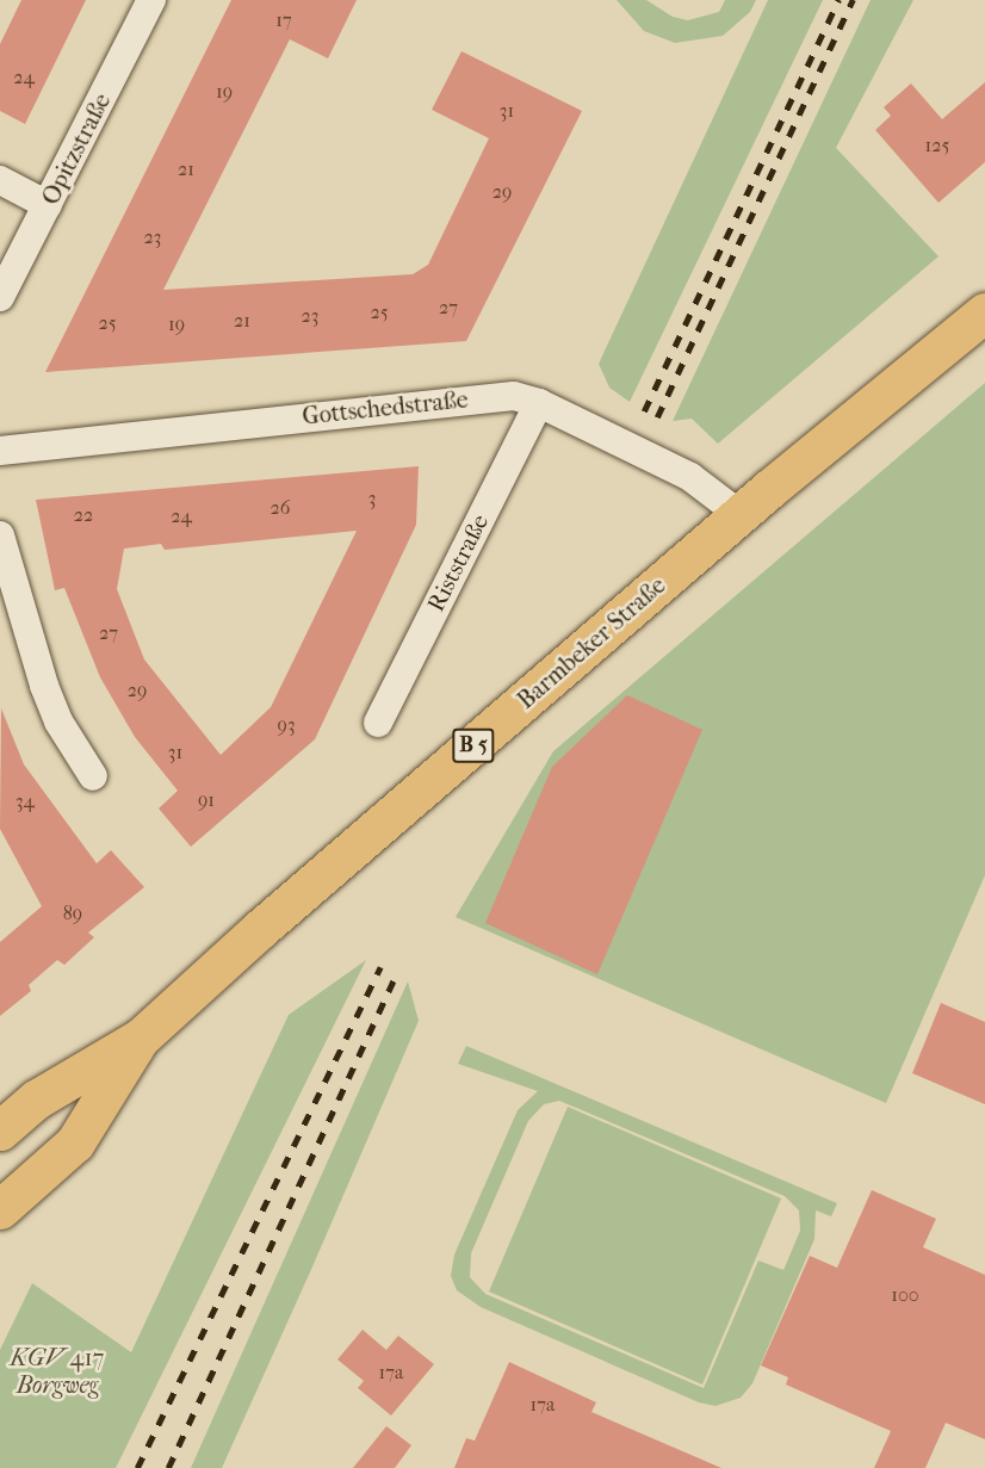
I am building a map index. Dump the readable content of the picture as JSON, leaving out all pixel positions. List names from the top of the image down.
{
  "streets": {
    "main road": ["Barmbeker Straße", "B 5"],
    "street": ["Opitzstraße", "Gottschedstraße", "Riststraße"]
  },
  "crossings": [
    ["Gottschedstraße", "Riststraße"],
    ["Gottschedstraße", "Barmbeker Straße"]
  ],
  "parks": ["KGV 417 Borgweg"],
  "house_numbers": [
    "17",
    "24",
    "19",
    "31",
    "125",
    "21",
    "29",
    "23",
    "27",
    "25",
    "23",
    "21",
    "25",
    "19",
    "3",
    "26",
    "22",
    "24",
    "27",
    "29",
    "93",
    "31",
    "91",
    "34",
    "89",
    "100",
    "17a",
    "17a"
  ]
}
